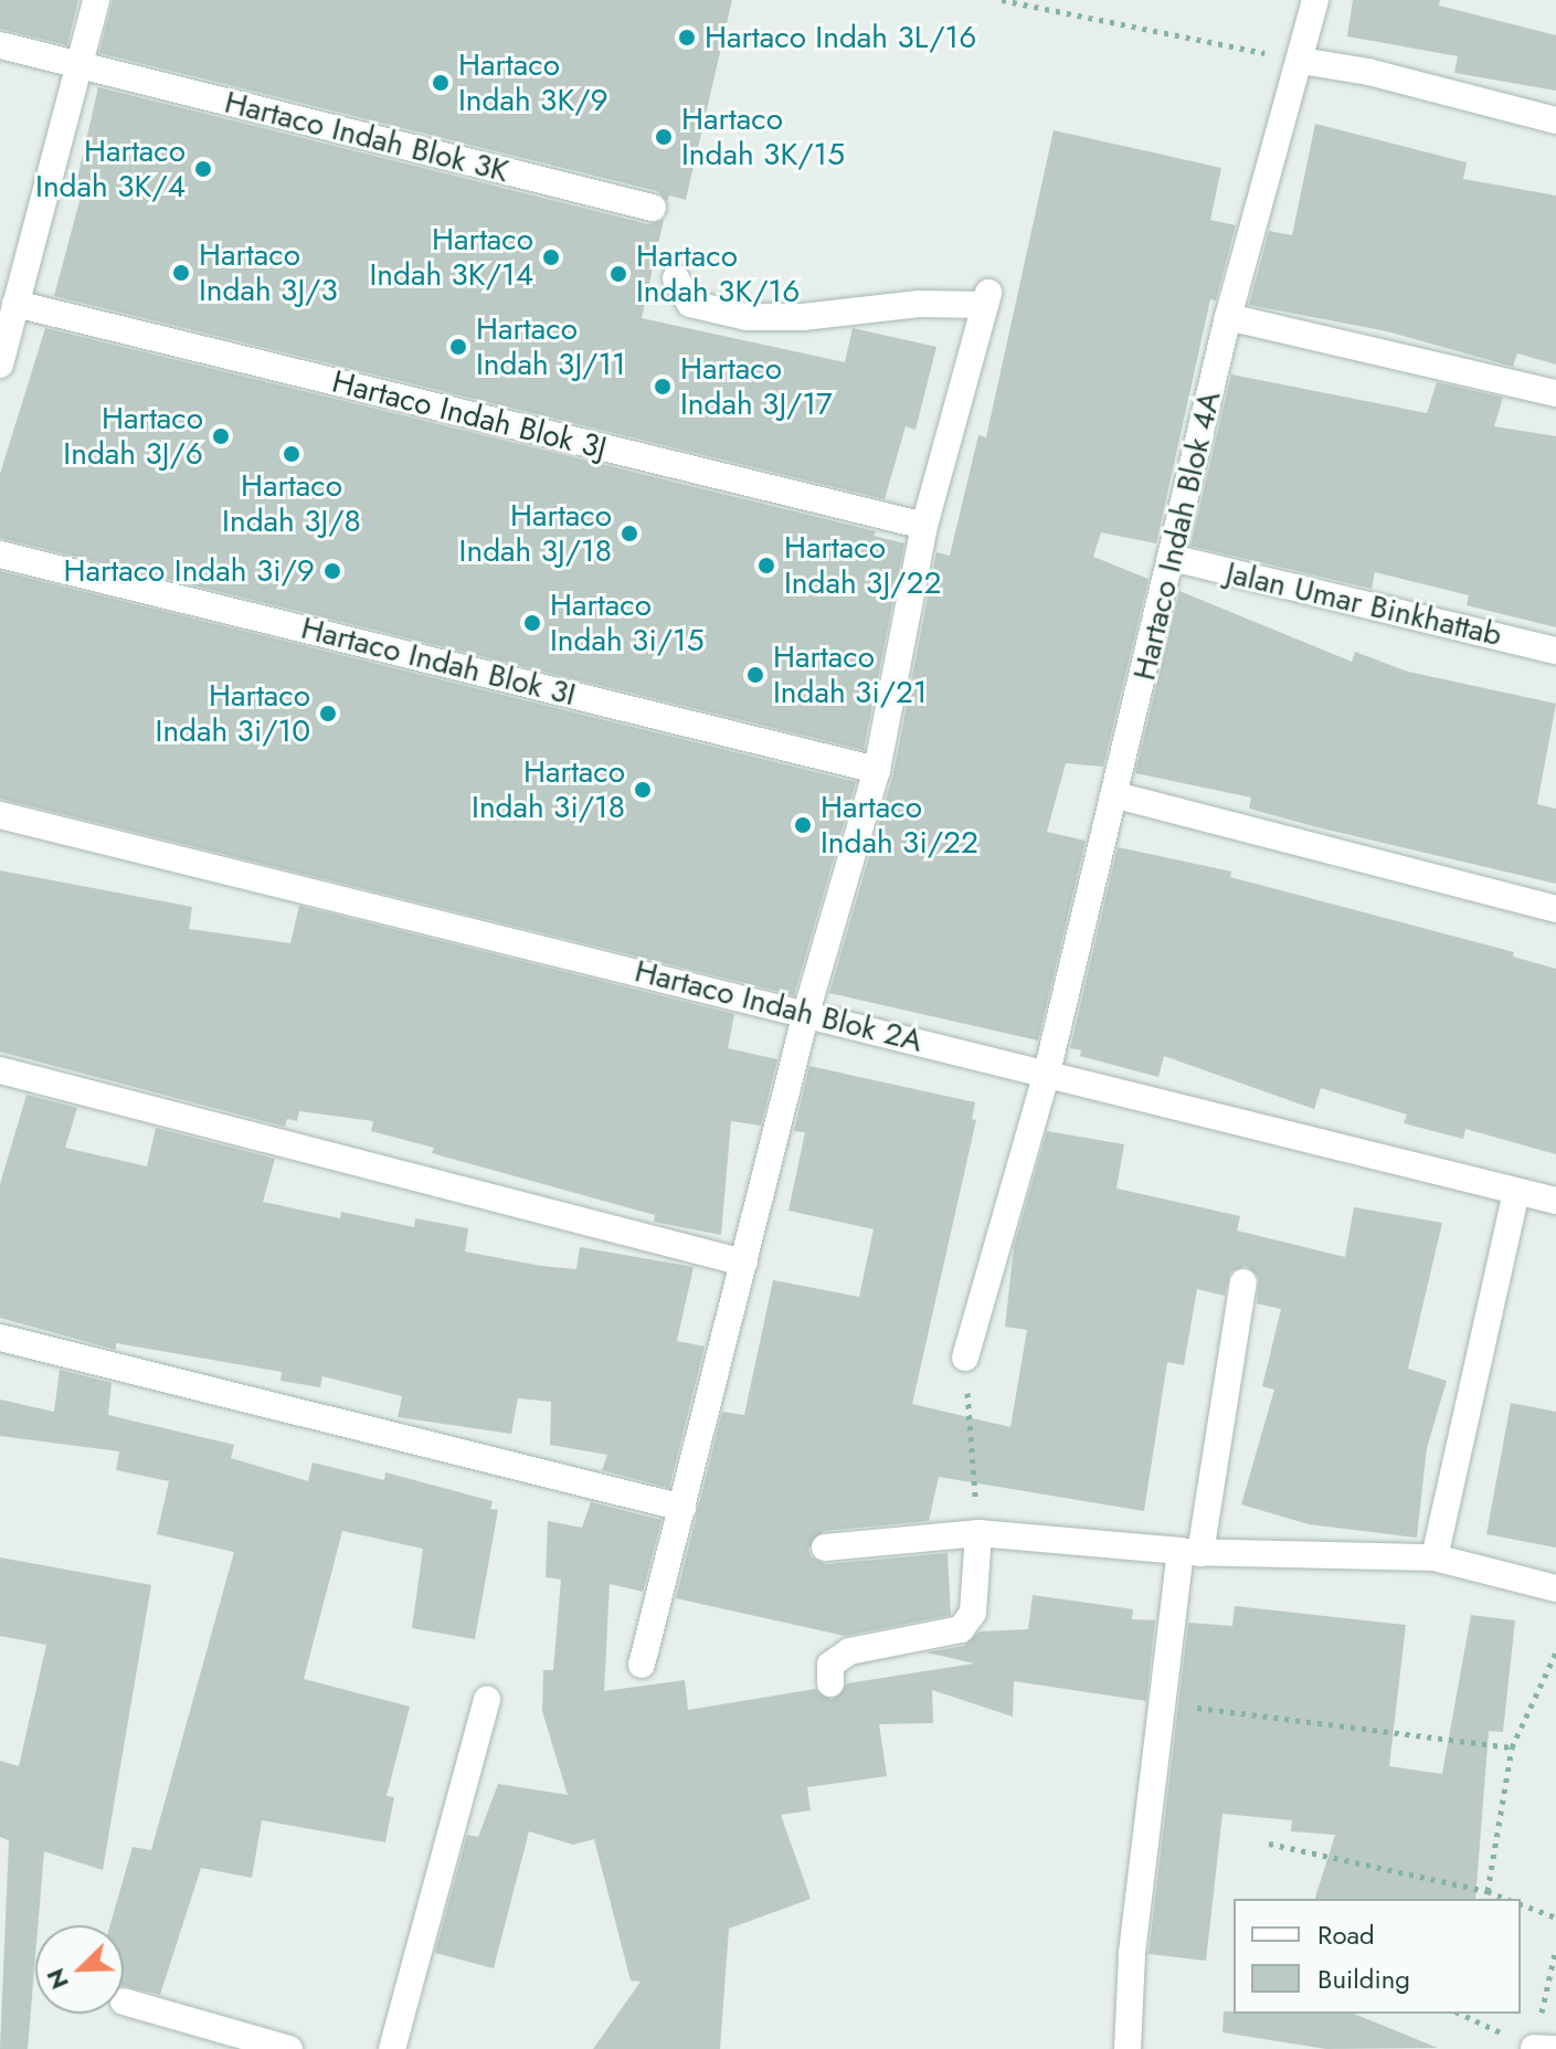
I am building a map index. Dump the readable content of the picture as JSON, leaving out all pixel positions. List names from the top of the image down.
{
  "streets": {
    "street": [
      "Hartaco Indah Blok 3K",
      "Hartaco Indah Blok 3J",
      "Hartaco Indah Blok 4A",
      "Jalan Umar Binkhattab",
      "Hartaco Indah Blok 3I",
      "Hartaco Indah Blok 2A"
    ]
  },
  "crossings": [
    ["Hartaco Indah Blok 4A", "Jalan Umar Binkhattab"],
    ["Hartaco Indah Blok 4A", "Hartaco Indah Blok 2A"]
  ],
  "places": [
    "Hartaco Indah 3L/16",
    "Hartaco Indah 3K/9",
    "Hartaco Indah 3K/15",
    "Hartaco Indah 3K/4",
    "Hartaco Indah 3K/14",
    "Hartaco Indah 3J/3",
    "Hartaco Indah 3K/16",
    "Hartaco Indah 3J/11",
    "Hartaco Indah 3J/17",
    "Hartaco Indah 3J/6",
    "Hartaco Indah 3J/8",
    "Hartaco Indah 3J/18",
    "Hartaco Indah 3J/22",
    "Hartaco Indah 3i/9",
    "Hartaco Indah 3i/15",
    "Hartaco Indah 3i/21",
    "Hartaco Indah 3i/10",
    "Hartaco Indah 3i/18",
    "Hartaco Indah 3i/22"
  ],
  "legend": ["Road", "Building"],
  "north": "bottom left"
}
